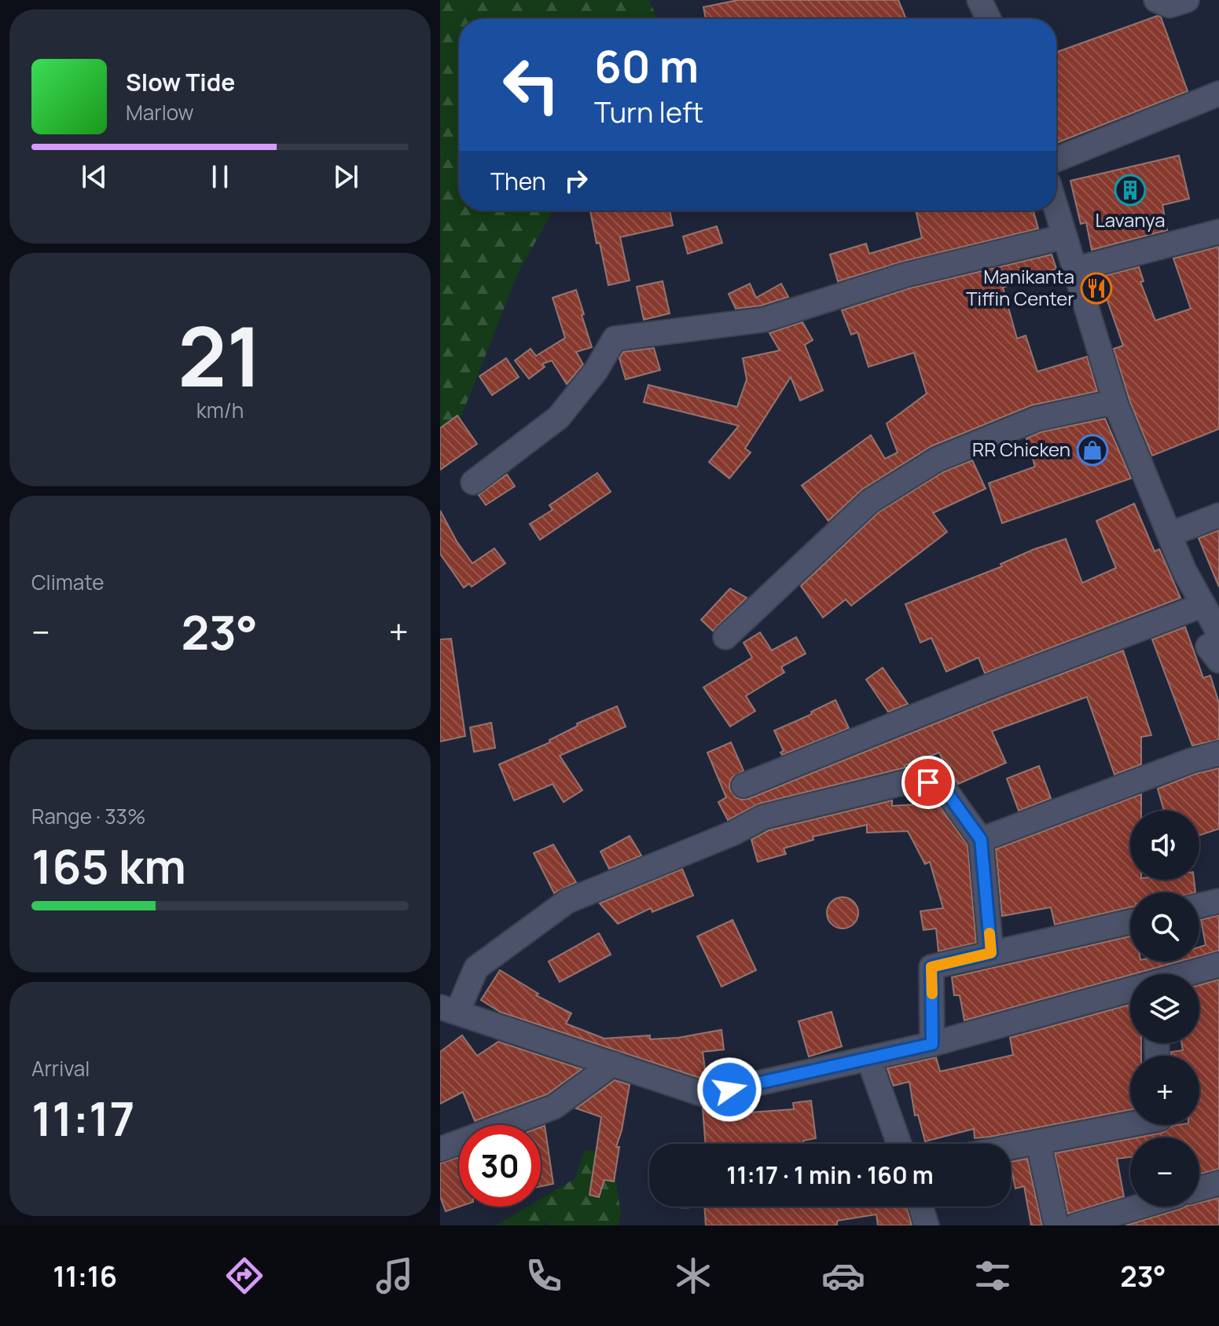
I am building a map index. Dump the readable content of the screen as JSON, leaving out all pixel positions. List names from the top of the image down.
{
  "places": {
    "building": ["Lavanya"],
    "restaurant": ["Manikanta Tiffin Center"],
    "shop": ["RR Chicken"]
  },
  "page": {
    "turn": ["60 m", "Turn left"],
    "song": ["Slow Tide", "Marlow"],
    "then": "Then",
    "tile": [
      ["21", "km/h"],
      "Climate",
      ["Range · 33%", "165 km"],
      ["Arrival", "11:17"]
    ],
    "heat": ["−", "23°", "+"],
    "map_buttons": ["+", "−"],
    "limit": "30",
    "trip": "11:17 · 1 min · 160 m",
    "tabs": ["11:16", "23°"]
  }
}
